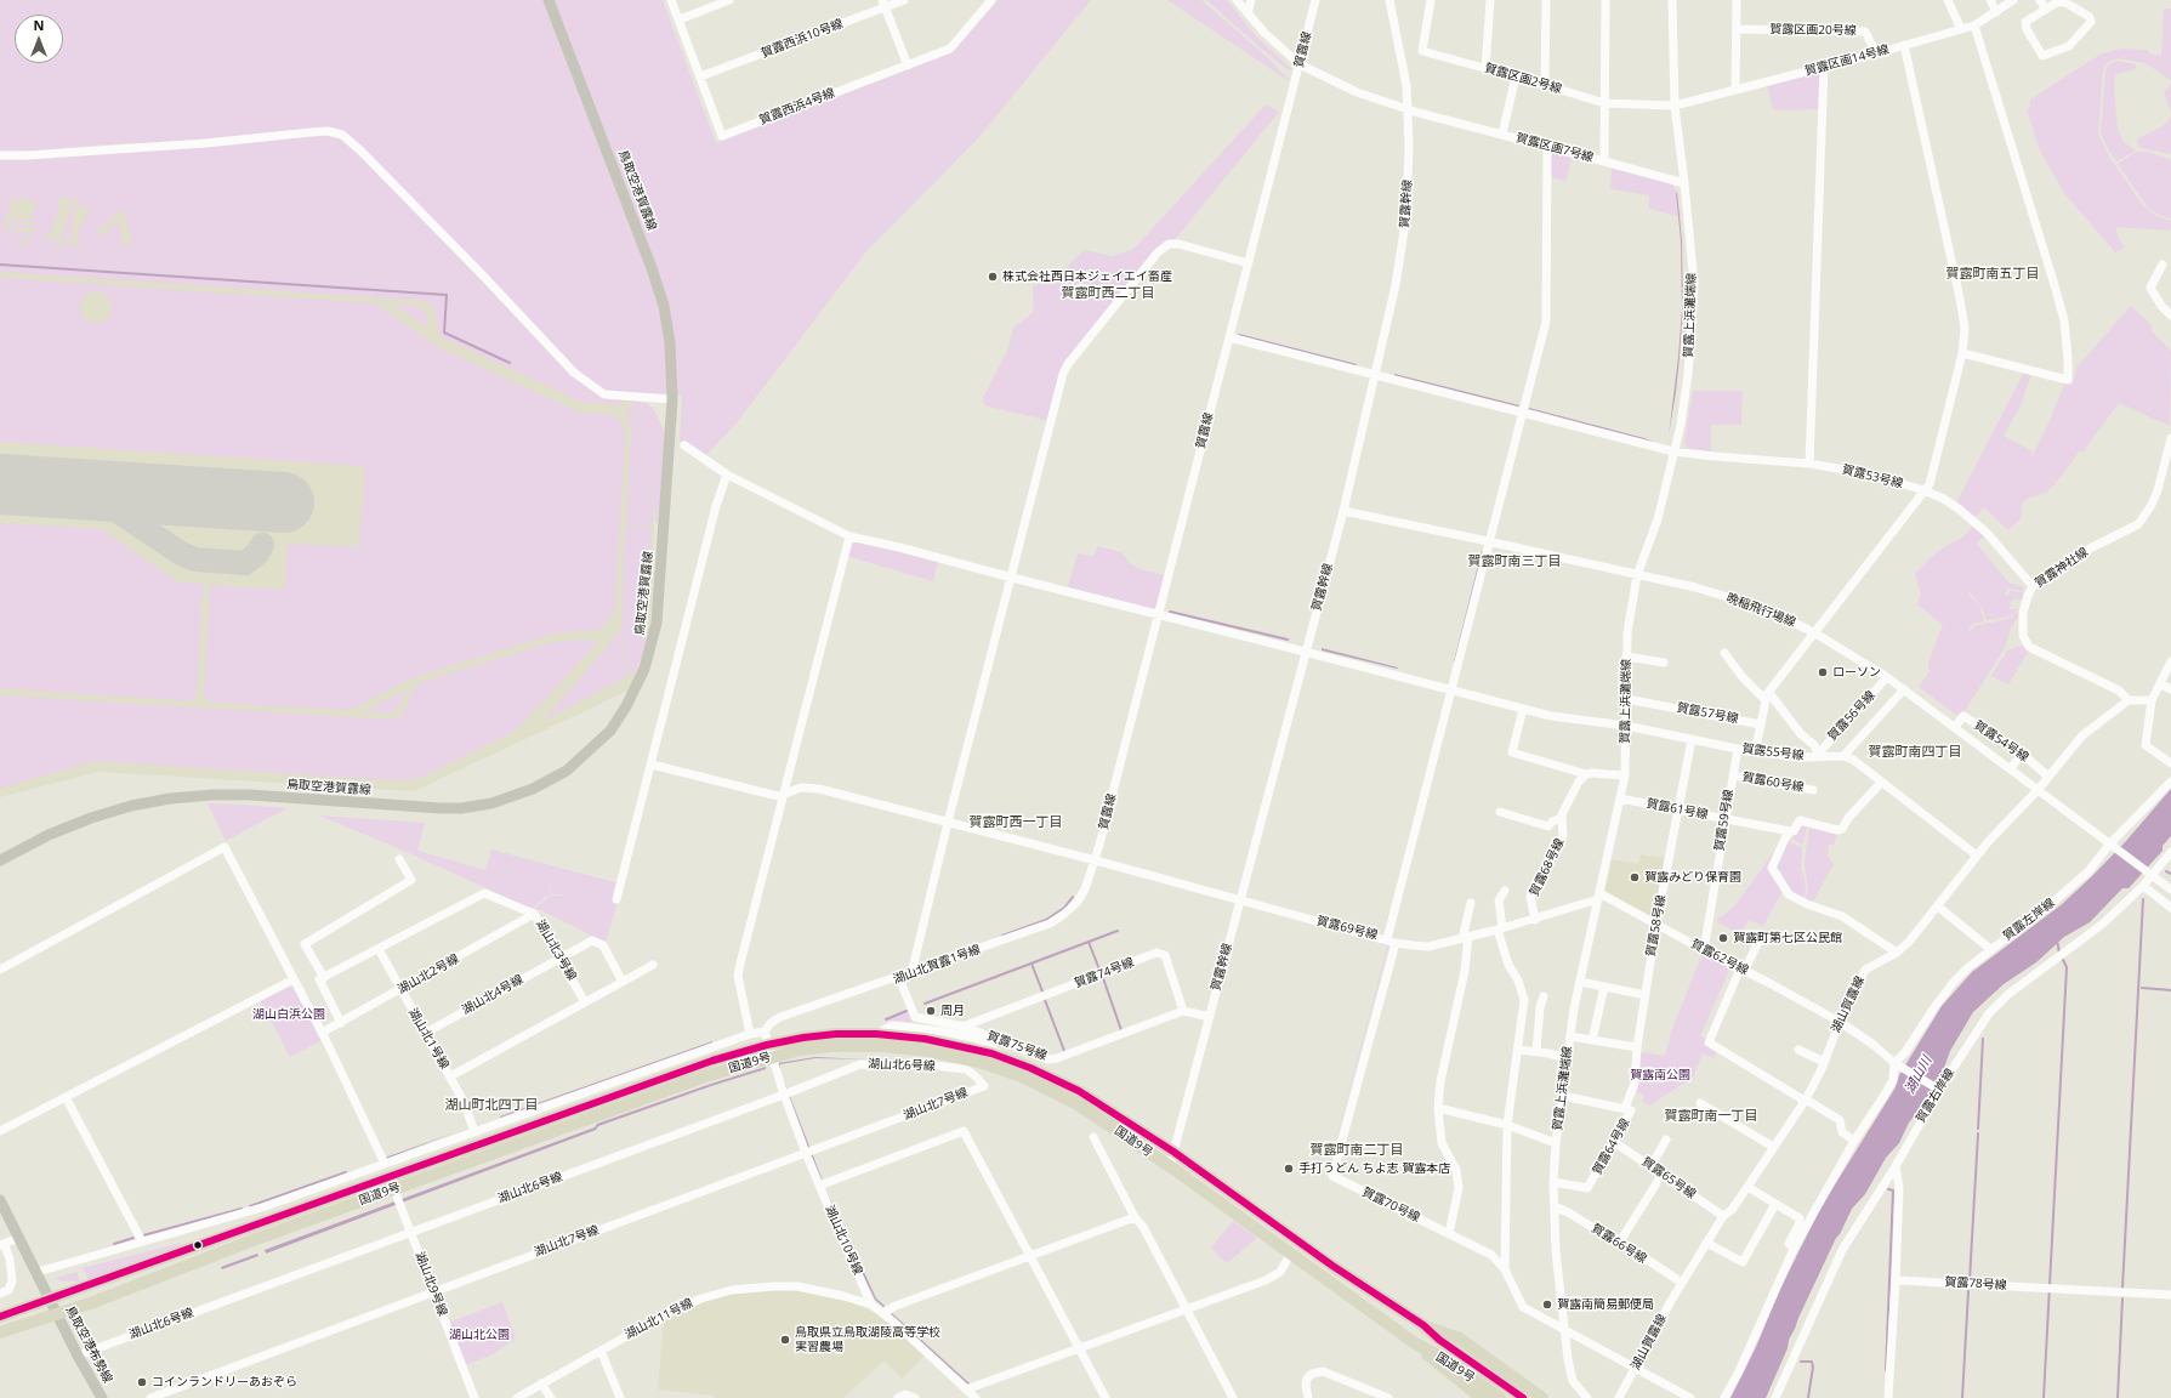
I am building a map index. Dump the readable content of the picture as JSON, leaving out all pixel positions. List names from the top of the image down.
{
  "streets": {
    "highway": ["国道9号"],
    "main road": ["鳥取空港賀露線", "鳥取空港布勢線"],
    "street": [
      "賀露区画20号線",
      "賀露西浜10号線",
      "賀露線",
      "賀露区画14号線",
      "賀露区画2号線",
      "賀露西浜4号線",
      "賀露区画7号線",
      "賀露幹線",
      "賀露上浜灘端線",
      "賀露53号線",
      "賀露神社線",
      "晩稲飛行場線",
      "賀露57号線",
      "賀露56号線",
      "賀露54号線",
      "賀露55号線",
      "賀露60号線",
      "賀露61号線",
      "賀露59号線",
      "賀露68号線",
      "賀露左岸線",
      "賀露58号線",
      "賀露69号線",
      "湖山北3号線",
      "賀露62号線",
      "湖山北賀露1号線",
      "賀露74号線",
      "湖山北2号線",
      "湖山北4号線",
      "湖山賀露線",
      "湖山北1号線",
      "賀露75号線",
      "湖山北6号線",
      "賀露右岸線",
      "湖山北7号線",
      "賀露64号線",
      "賀露65号線",
      "賀露70号線",
      "湖山北10号線",
      "賀露66号線",
      "湖山北9号線",
      "賀露78号線",
      "湖山北11号線"
    ]
  },
  "crossings": [
    ["賀露区画20号線", "賀露区画14号線"],
    ["賀露西浜10号線", "賀露西浜4号線"],
    ["賀露線", "賀露区画7号線"],
    ["賀露線", "賀露53号線"],
    ["賀露線", "賀露55号線"],
    ["賀露線", "賀露69号線"],
    ["賀露線", "湖山北賀露1号線"],
    ["賀露区画14号線", "賀露区画2号線"],
    ["賀露区画14号線", "賀露上浜灘端線"],
    ["賀露区画2号線", "賀露区画7号線"],
    ["賀露区画2号線", "賀露上浜灘端線"],
    ["賀露区画7号線", "賀露幹線"],
    ["賀露幹線", "賀露53号線"],
    ["賀露幹線", "晩稲飛行場線"],
    ["賀露幹線", "賀露55号線"],
    ["賀露幹線", "賀露69号線"],
    ["賀露幹線", "国道9号"],
    ["賀露上浜灘端線", "賀露53号線"],
    ["賀露上浜灘端線", "晩稲飛行場線"],
    ["賀露上浜灘端線", "賀露57号線"],
    ["賀露上浜灘端線", "賀露55号線"],
    ["賀露上浜灘端線", "賀露61号線"],
    ["賀露上浜灘端線", "賀露69号線"],
    ["賀露上浜灘端線", "賀露62号線"],
    ["賀露上浜灘端線", "賀露64号線"],
    ["賀露上浜灘端線", "賀露70号線"],
    ["賀露上浜灘端線", "賀露66号線"],
    ["賀露53号線", "賀露神社線"],
    ["賀露神社線", "湖山賀露線"],
    ["晩稲飛行場線", "賀露56号線"],
    ["晩稲飛行場線", "賀露54号線"],
    ["晩稲飛行場線", "賀露左岸線"],
    ["晩稲飛行場線", "湖山賀露線"],
    ["晩稲飛行場線", "賀露右岸線"],
    ["賀露56号線", "賀露55号線"],
    ["賀露54号線", "湖山賀露線"],
    ["賀露55号線", "賀露59号線"],
    ["賀露55号線", "賀露58号線"],
    ["賀露60号線", "賀露59号線"],
    ["賀露61号線", "賀露59号線"],
    ["賀露61号線", "賀露58号線"],
    ["賀露59号線", "賀露62号線"],
    ["賀露68号線", "賀露69号線"],
    ["賀露左岸線", "賀露62号線"],
    ["賀露58号線", "賀露62号線"],
    ["賀露58号線", "賀露64号線"],
    ["賀露69号線", "賀露62号線"],
    ["賀露69号線", "湖山北賀露1号線"],
    ["賀露69号線", "賀露70号線"],
    ["湖山北3号線", "湖山北2号線"],
    ["湖山北3号線", "湖山北4号線"],
    ["湖山北3号線", "湖山北1号線"],
    ["賀露62号線", "湖山賀露線"],
    ["賀露62号線", "賀露右岸線"],
    ["湖山北賀露1号線", "賀露75号線"],
    ["賀露74号線", "賀露75号線"],
    ["湖山北2号線", "湖山北1号線"],
    ["湖山北4号線", "湖山北1号線"],
    ["湖山賀露線", "賀露65号線"],
    ["湖山賀露線", "賀露70号線"],
    ["湖山賀露線", "賀露66号線"],
    ["国道9号", "湖山北10号線"],
    ["国道9号", "鳥取空港布勢線"],
    ["湖山北6号線", "湖山北7号線"],
    ["湖山北6号線", "湖山北10号線"],
    ["湖山北6号線", "湖山北9号線"],
    ["湖山北6号線", "鳥取空港布勢線"],
    ["湖山北7号線", "湖山北10号線"],
    ["湖山北7号線", "湖山北9号線"],
    ["賀露64号線", "賀露65号線"],
    ["湖山北10号線", "湖山北11号線"]
  ],
  "districts": [
    "賀露町南五丁目",
    "賀露町西二丁目",
    "賀露町南三丁目",
    "賀露町南四丁目",
    "賀露町西一丁目",
    "湖山町北四丁目",
    "賀露町南一丁目",
    "賀露町南二丁目"
  ],
  "water": ["湖山川"],
  "parks": ["湖山白浜公園", "賀露南公園", "湖山北公園"],
  "places": [
    "株式会社西日本ジェイエイ畜産",
    "ローソン",
    "賀露みどり保育園",
    "賀露町第七区公民館",
    "周月",
    "手打うどん ちよ志 賀露本店",
    "賀露南簡易郵便局",
    "鳥取県立鳥取湖陵高等学校 実習農場",
    "コインランドリーあおぞら"
  ],
  "north": "top"
}
